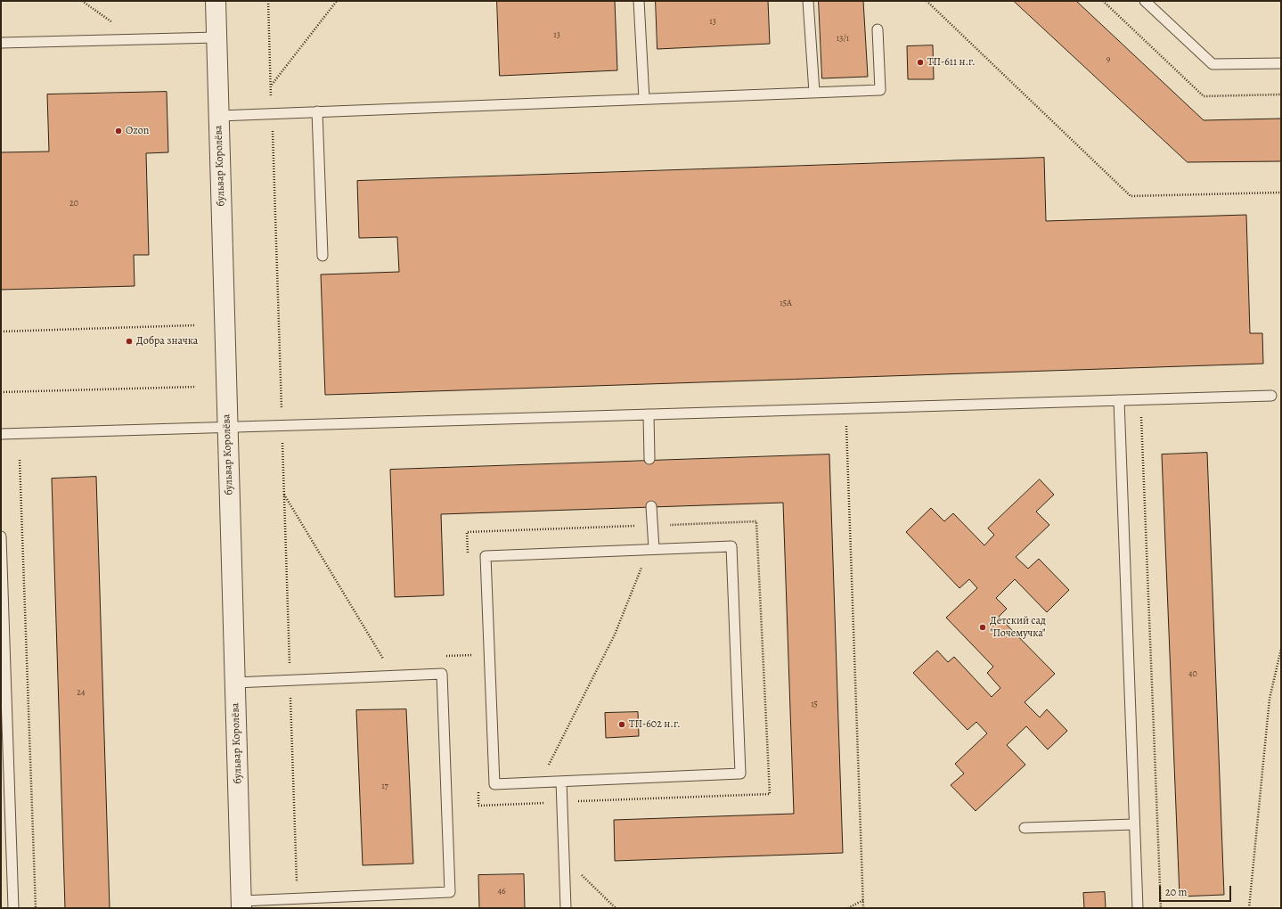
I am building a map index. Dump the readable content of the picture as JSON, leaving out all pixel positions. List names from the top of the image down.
{
  "streets": {
    "street": ["бульвар Королёва"]
  },
  "places": [
    "ТП-611 н.г.",
    "Ozon",
    "Добра значка",
    "Детский сад \"Почемучка\"",
    "ТП-602 н.г."
  ],
  "house_numbers": [
    "13",
    "13",
    "13/1",
    "9",
    "20",
    "15А",
    "40",
    "24",
    "15",
    "17",
    "46"
  ],
  "scale_bar": "20 m"
}
